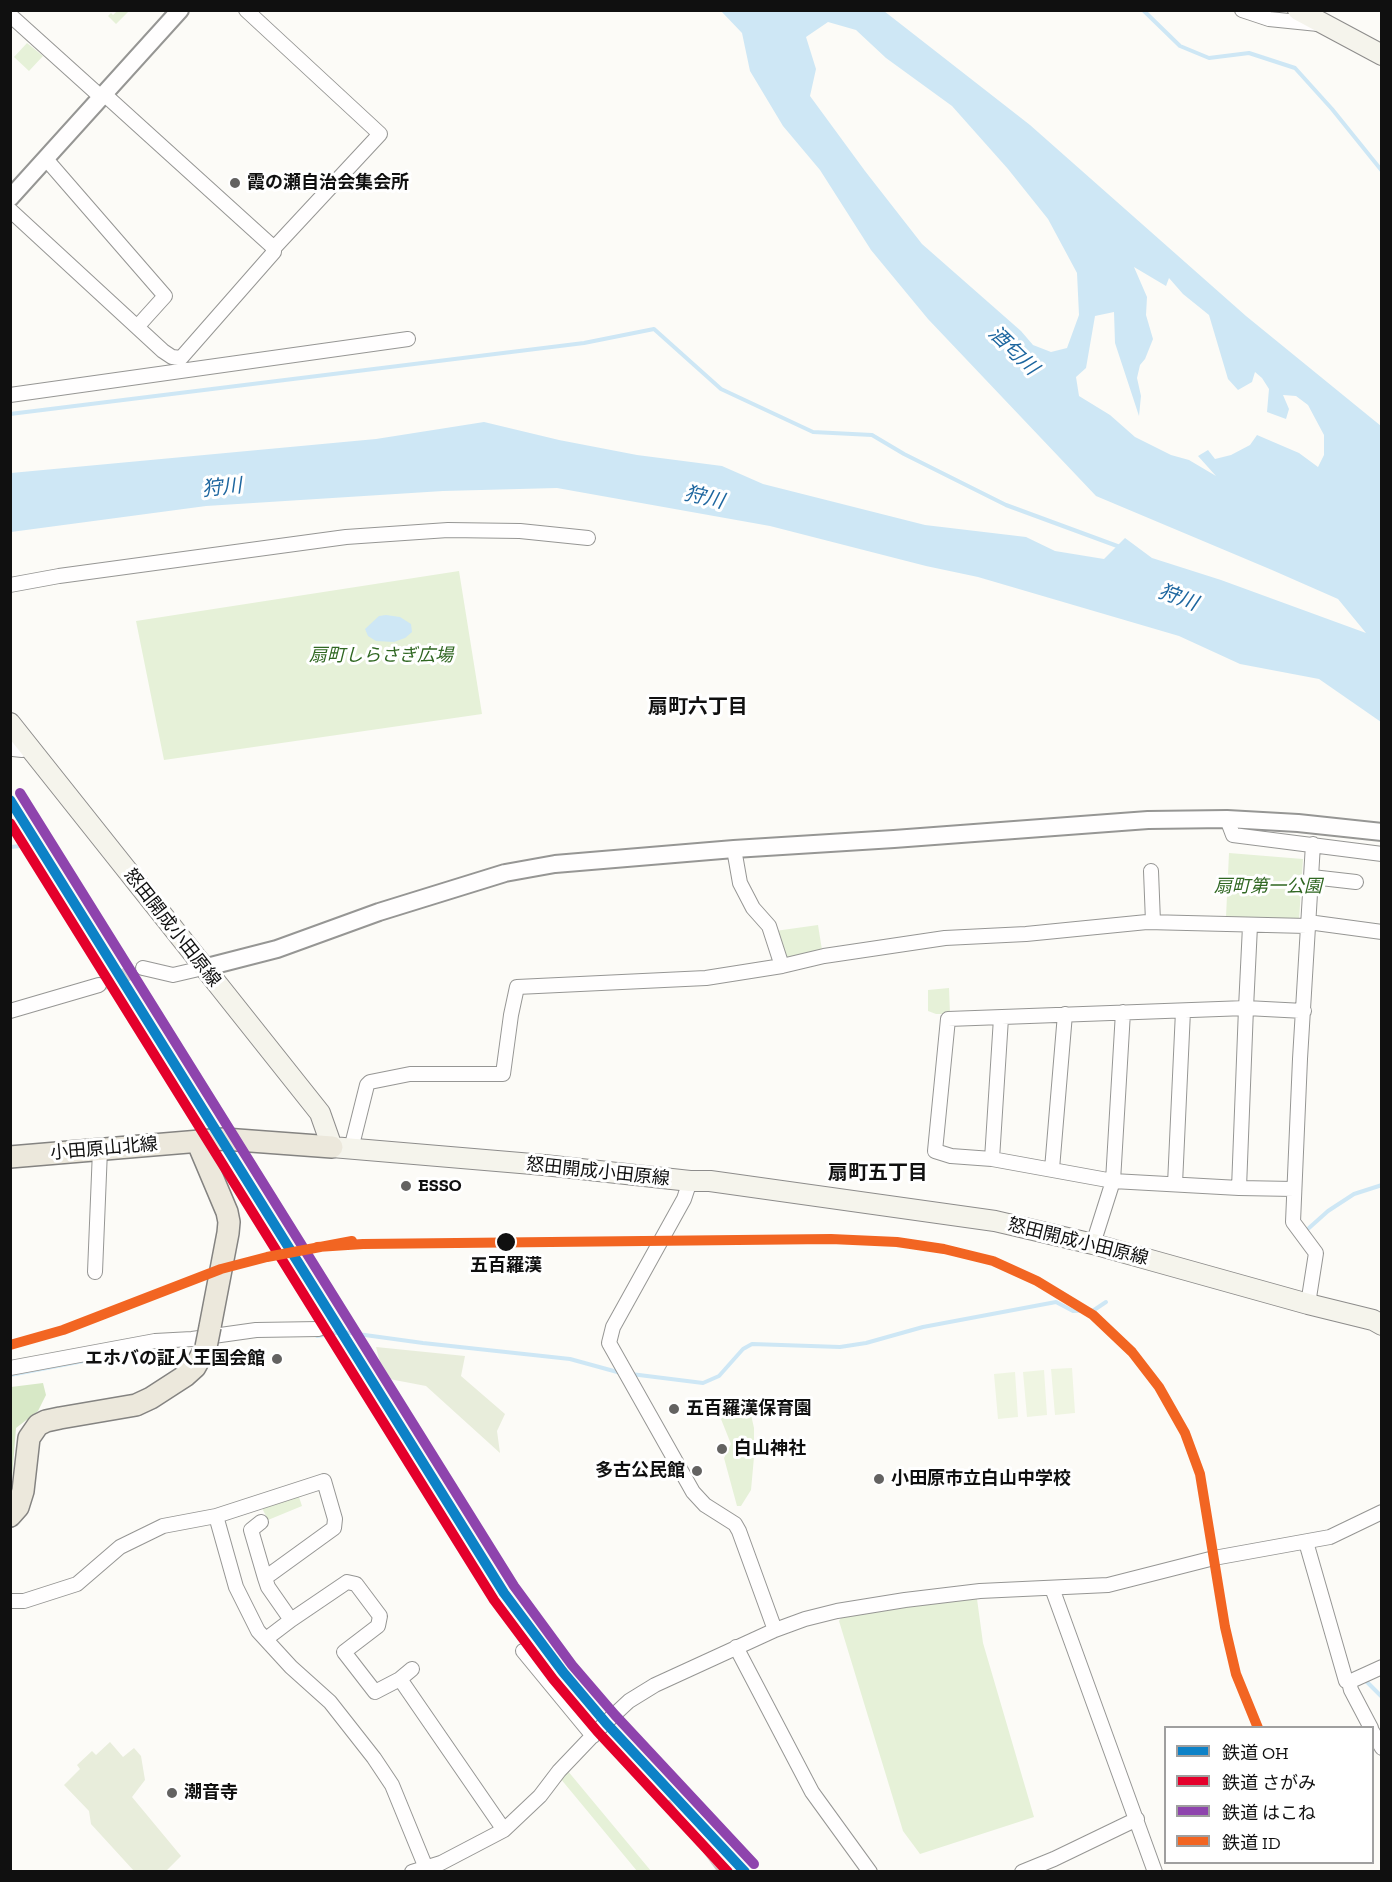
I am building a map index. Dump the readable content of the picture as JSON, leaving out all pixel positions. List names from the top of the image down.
{
  "streets": {
    "main road": ["怒田開成小田原線", "小田原山北線"]
  },
  "crossings": [
    ["怒田開成小田原線", "小田原山北線"]
  ],
  "districts": ["扇町六丁目", "扇町五丁目"],
  "water": ["酒匂川", "狩川"],
  "parks": ["扇町しらさぎ広場", "扇町第一公園"],
  "places": [
    "霞の瀬自治会集会所",
    "ESSO",
    "五百羅漢",
    "エホバの証人王国会館",
    "五百羅漢保育園",
    "白山神社",
    "多古公民館",
    "小田原市立白山中学校",
    "潮音寺"
  ],
  "lines": [
    "rail line はこね",
    "rail line OH",
    "rail line さがみ",
    "rail line ID"
  ],
  "legend": [
    "鉄道 OH",
    "鉄道 さがみ",
    "鉄道 はこね",
    "鉄道 ID"
  ]
}
